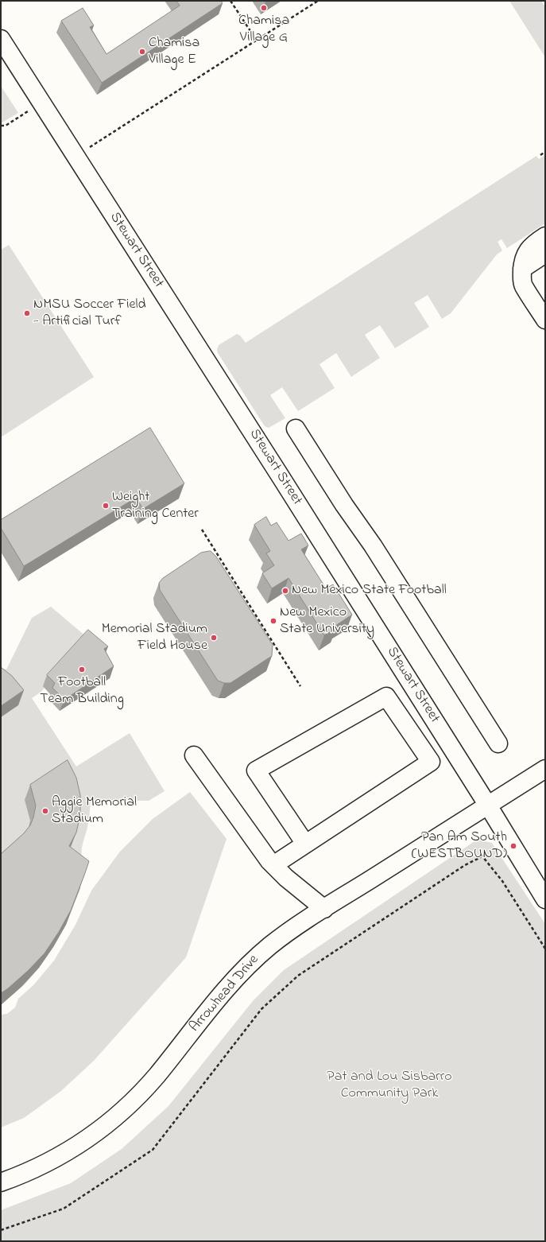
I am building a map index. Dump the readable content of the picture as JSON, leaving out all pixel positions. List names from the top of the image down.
{
  "streets": {
    "street": ["Stewart Street", "Arrowhead Drive"]
  },
  "crossings": [
    ["Stewart Street", "Arrowhead Drive"]
  ],
  "parks": ["Pat and Lou Sisbarro Community Park"],
  "places": [
    "Chamisa Village G",
    "Chamisa Village E",
    "NMSU Soccer Field - Artificial Turf",
    "Weight Training Center",
    "New Mexico State Football",
    "New Mexico State University",
    "Memorial Stadium Field House",
    "Football Team Building",
    "Aggie Memorial Stadium",
    "Pan Am South (WESTBOUND)"
  ]
}
